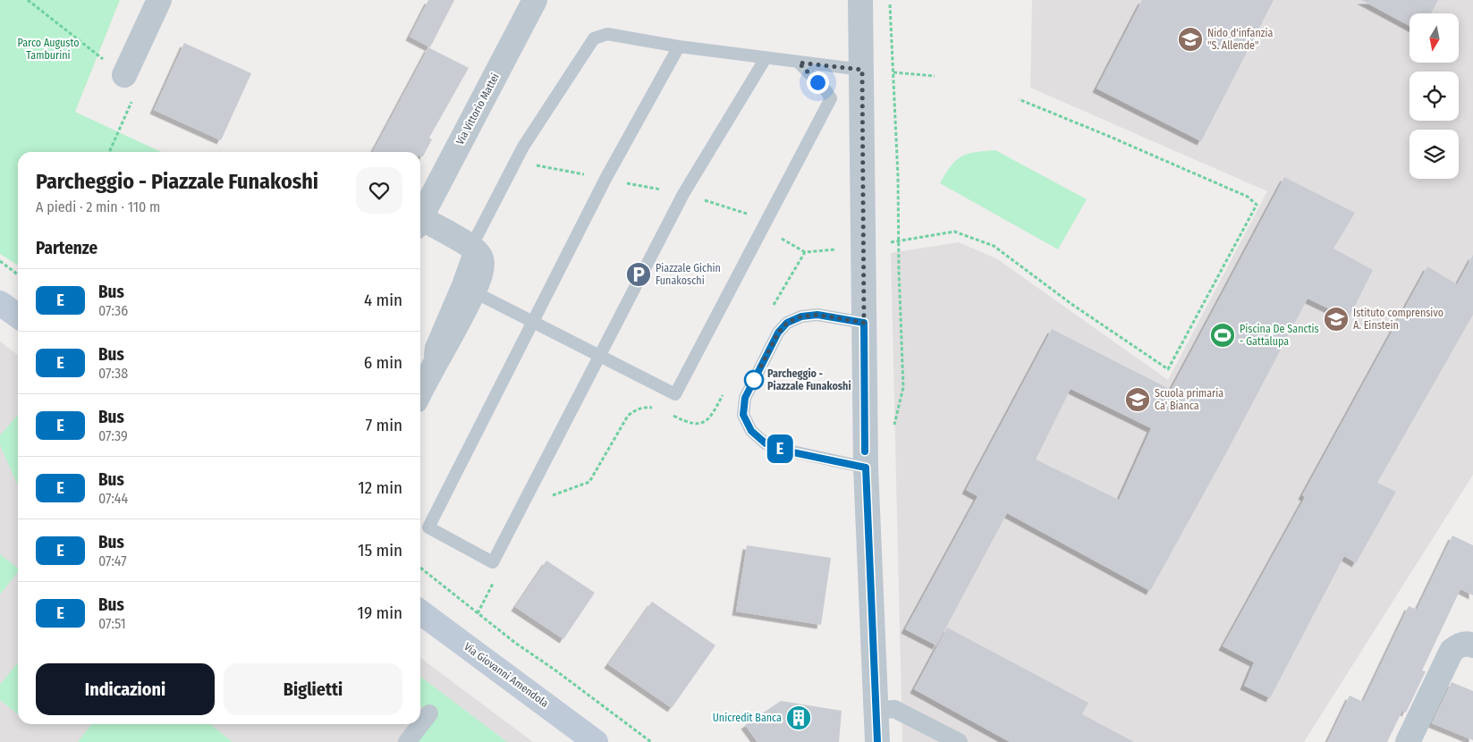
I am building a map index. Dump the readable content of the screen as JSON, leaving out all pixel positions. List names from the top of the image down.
{
  "streets": {
    "main road": ["Via Giovanni Amendola"],
    "street": ["Via Vittorio Mattei"]
  },
  "parks": ["Parco Augusto Tamburini"],
  "places": {
    "school or university": ["Nido d'infanzia \"S. Allende\"", "Istituto comprensivo A. Einstein", "Scuola primaria Ca' Bianca"],
    "parking": ["Piazzale Gichin Funakoschi"],
    "sports": ["Piscina De Sanctis - Gattalupa"],
    "other": ["Parcheggio - Piazzale Funakoshi"],
    "building": ["Unicredit Banca"]
  },
  "lines": ["bus line E"],
  "north": "bottom",
  "page": {
    "on_map": "E",
    "heading": [
      ["Parcheggio - Piazzale Funakoshi", "A piedi · 2 min · 110 m"],
      "Partenze"
    ],
    "list": [
      {
        "mark": "E",
        "name": "Bus",
        "note": "07:36",
        "value": "4 min"
      },
      {
        "mark": "E",
        "name": "Bus",
        "note": "07:38",
        "value": "6 min"
      },
      {
        "mark": "E",
        "name": "Bus",
        "note": "07:39",
        "value": "7 min"
      },
      {
        "mark": "E",
        "name": "Bus",
        "note": "07:44",
        "value": "12 min"
      },
      {
        "mark": "E",
        "name": "Bus",
        "note": "07:47",
        "value": "15 min"
      },
      {
        "mark": "E",
        "name": "Bus",
        "note": "07:51",
        "value": "19 min"
      }
    ],
    "buttons": ["Indicazioni", "Biglietti"]
  }
}
